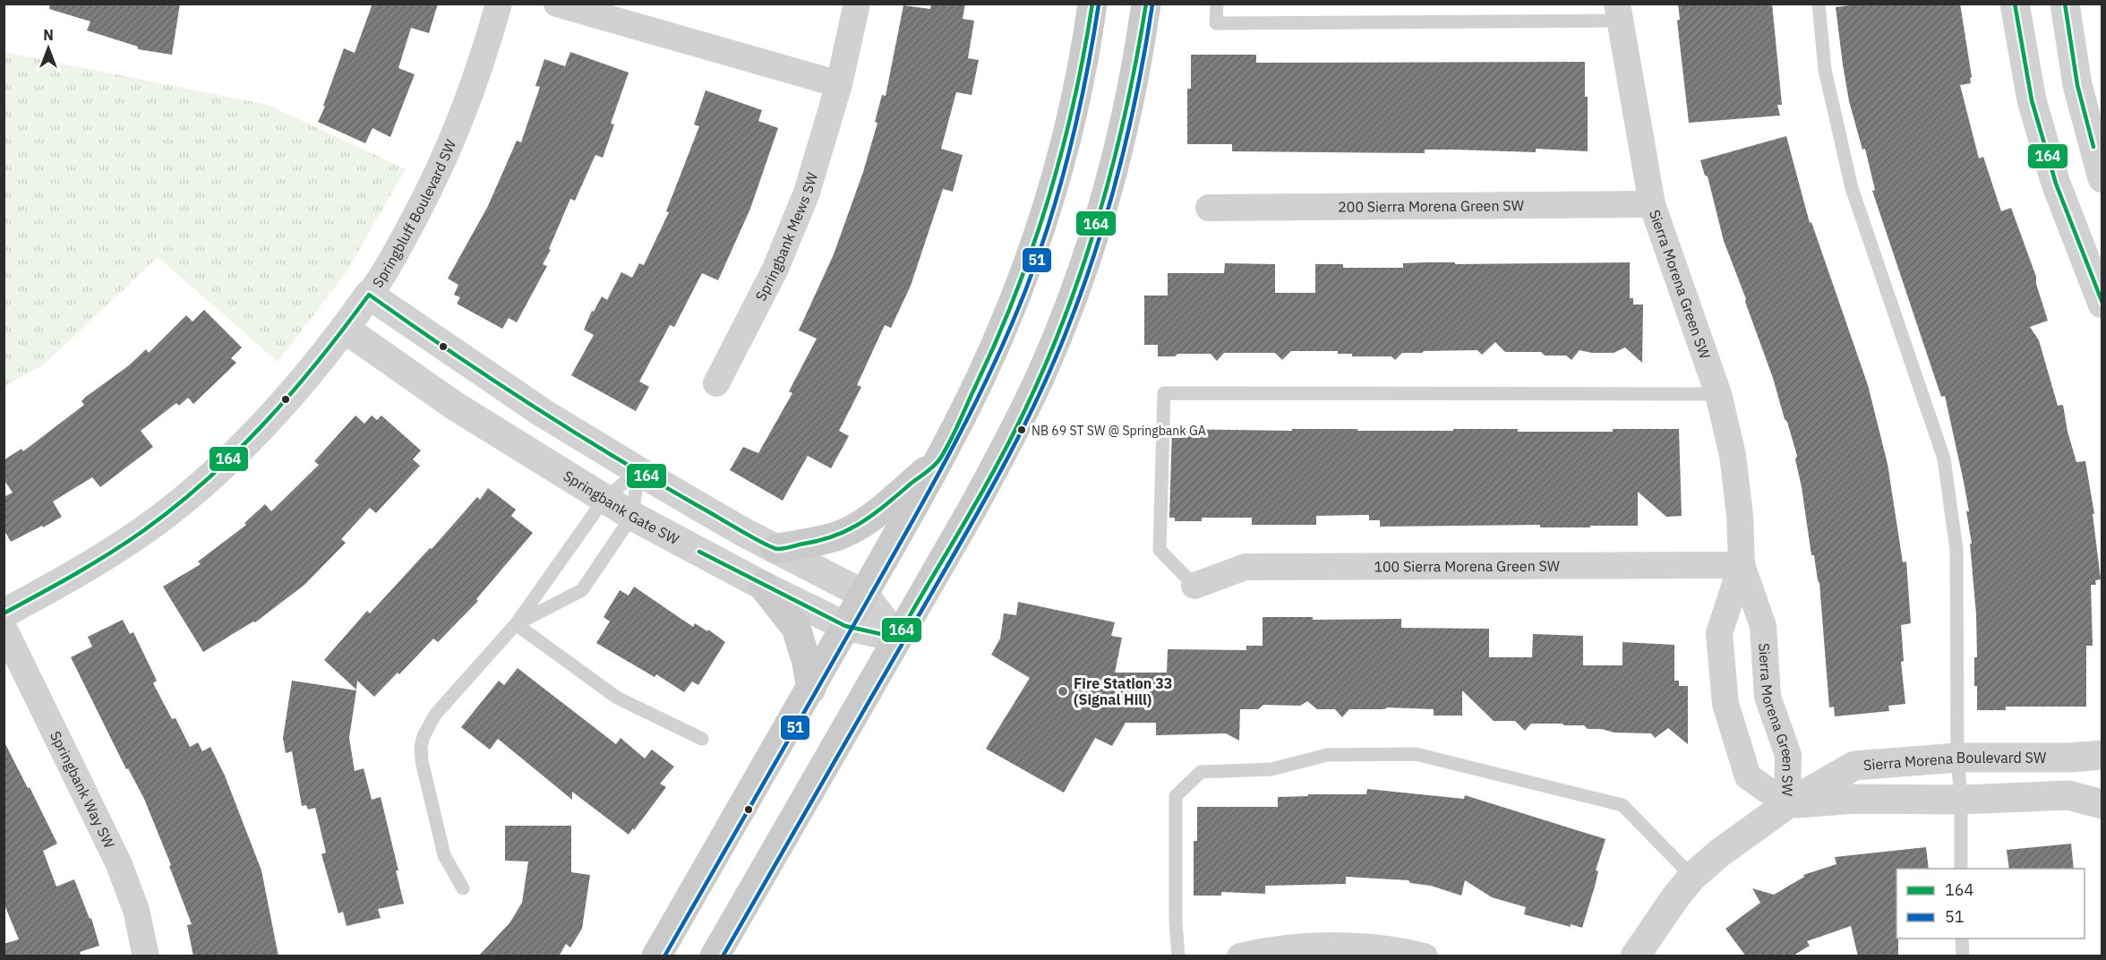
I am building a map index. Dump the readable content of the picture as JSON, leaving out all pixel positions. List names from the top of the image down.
{
  "streets": {
    "street": [
      "200 Sierra Morena Green SW",
      "Springbluff Boulevard SW",
      "Springbank Mews SW",
      "Sierra Morena Green SW",
      "Springbank Gate SW",
      "100 Sierra Morena Green SW",
      "Sierra Morena Boulevard SW",
      "Springbank Way SW"
    ]
  },
  "crossings": [
    ["200 Sierra Morena Green SW", "Sierra Morena Green SW"],
    ["Springbluff Boulevard SW", "Springbank Gate SW"],
    ["Sierra Morena Green SW", "100 Sierra Morena Green SW"],
    ["Sierra Morena Green SW", "Sierra Morena Boulevard SW"]
  ],
  "places": ["NB 69 ST SW @ Springbank GA", "Fire Station 33 (Signal Hill)"],
  "lines": ["transit line 164", "transit line 51"],
  "legend": ["164", "51"],
  "north": "top"
}
